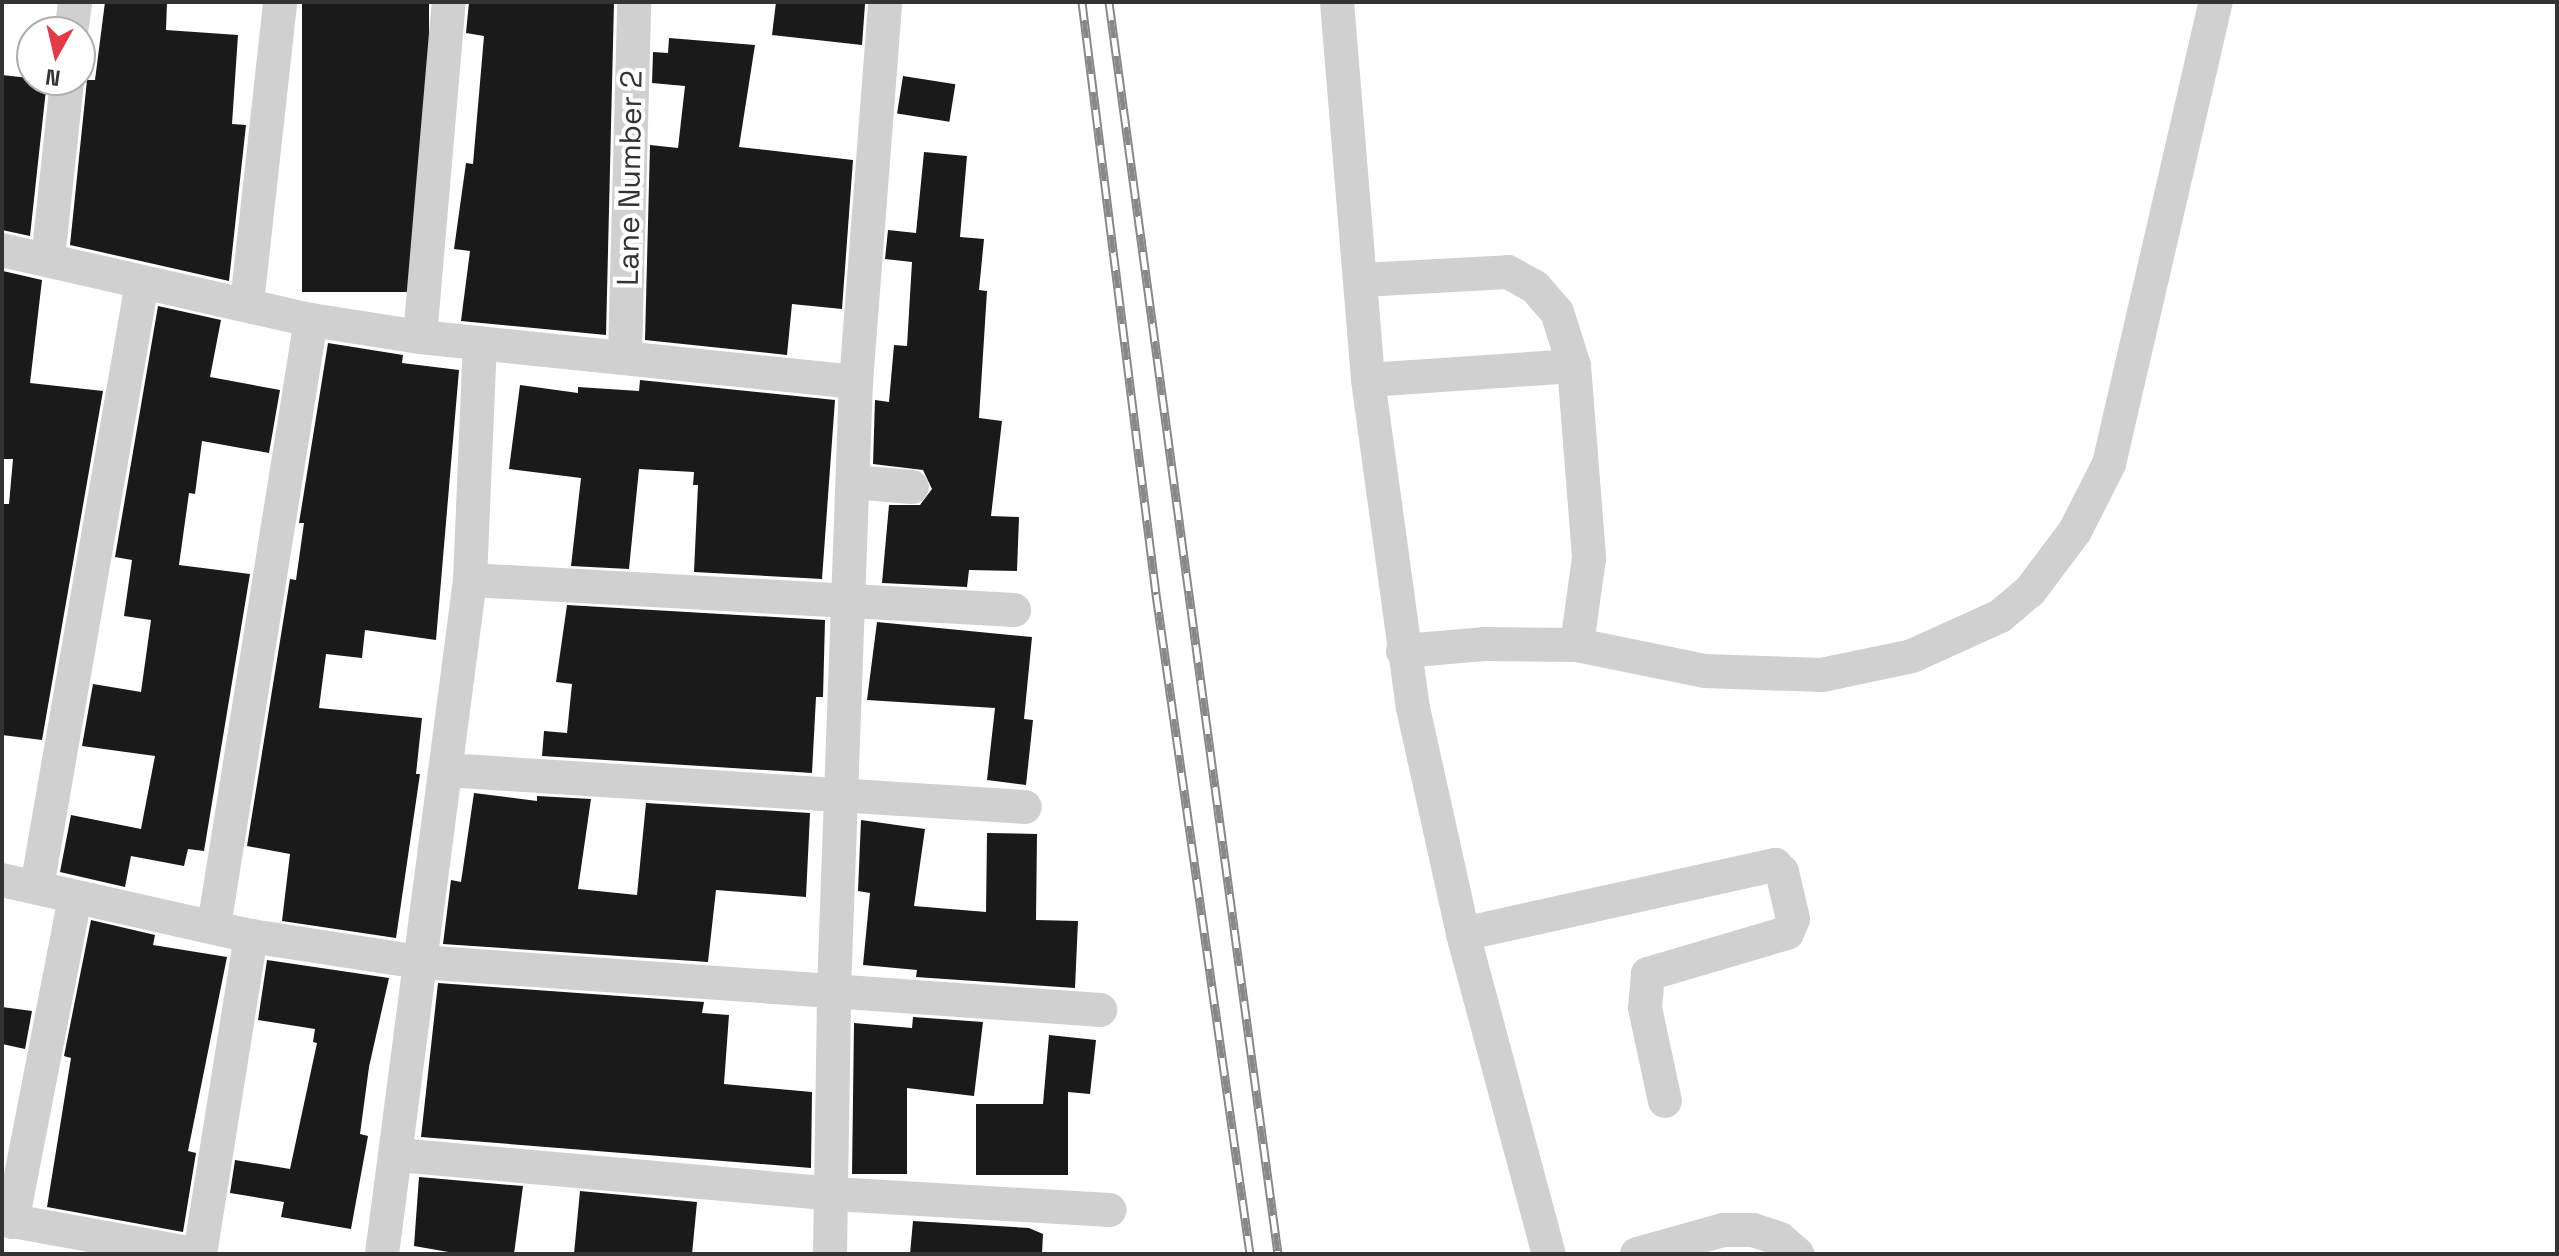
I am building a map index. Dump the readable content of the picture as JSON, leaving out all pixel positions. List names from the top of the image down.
{
  "streets": {
    "street": ["Lane Number 2"]
  },
  "north": "bottom"
}
